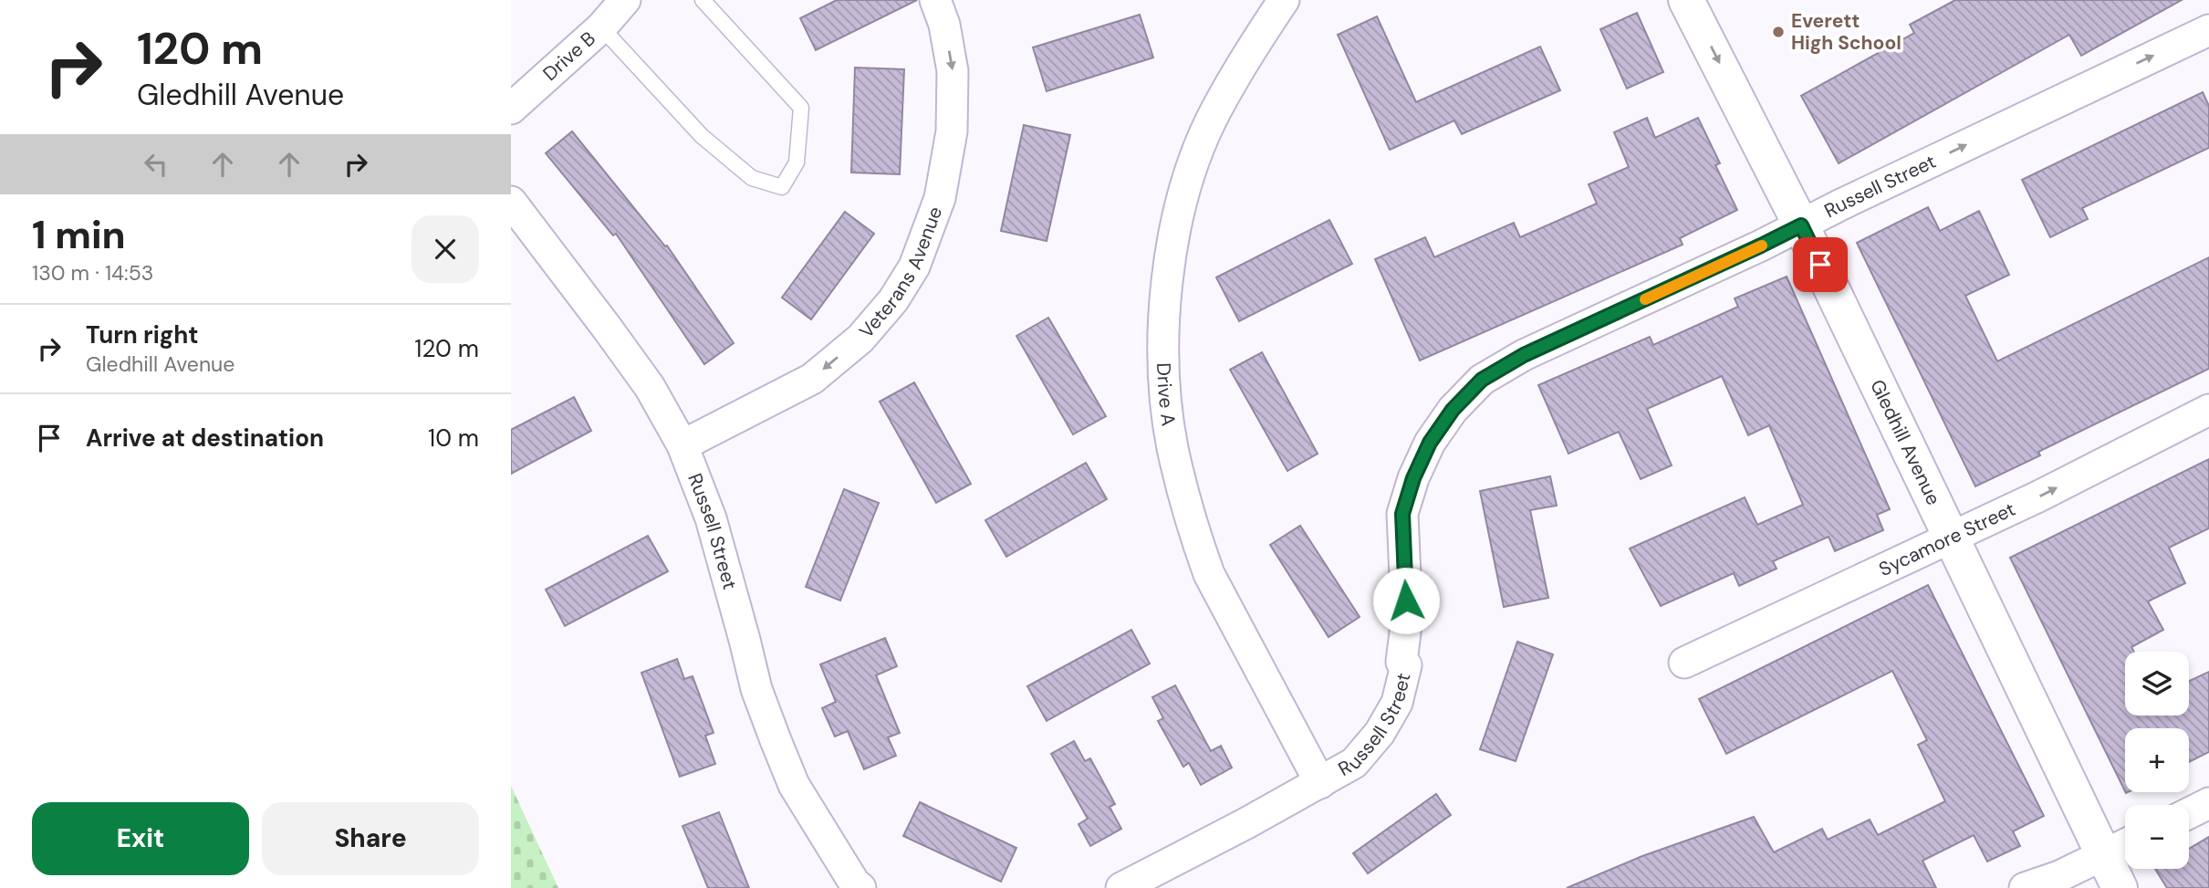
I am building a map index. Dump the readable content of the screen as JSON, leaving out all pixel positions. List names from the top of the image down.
{
  "streets": {
    "street": [
      "Drive B",
      "Russell Street",
      "Veterans Avenue",
      "Drive A",
      "Gledhill Avenue",
      "Sycamore Street"
    ]
  },
  "crossings": [
    ["Russell Street", "Veterans Avenue"],
    ["Russell Street", "Drive A"],
    ["Russell Street", "Gledhill Avenue"],
    ["Gledhill Avenue", "Sycamore Street"]
  ],
  "one_way": ["Veterans Avenue", "Sycamore Street"],
  "places": ["Everett High School"],
  "page": {
    "turn": ["120 m", "Gledhill Avenue"],
    "heading": ["1 min", "130 m · 14:53"],
    "list": [
      {
        "name": "Turn right",
        "note": "Gledhill Avenue",
        "value": "120 m"
      },
      {
        "name": "Arrive at destination",
        "value": "10 m"
      }
    ],
    "map_buttons": ["+", "−"],
    "buttons": ["Exit", "Share"]
  }
}
